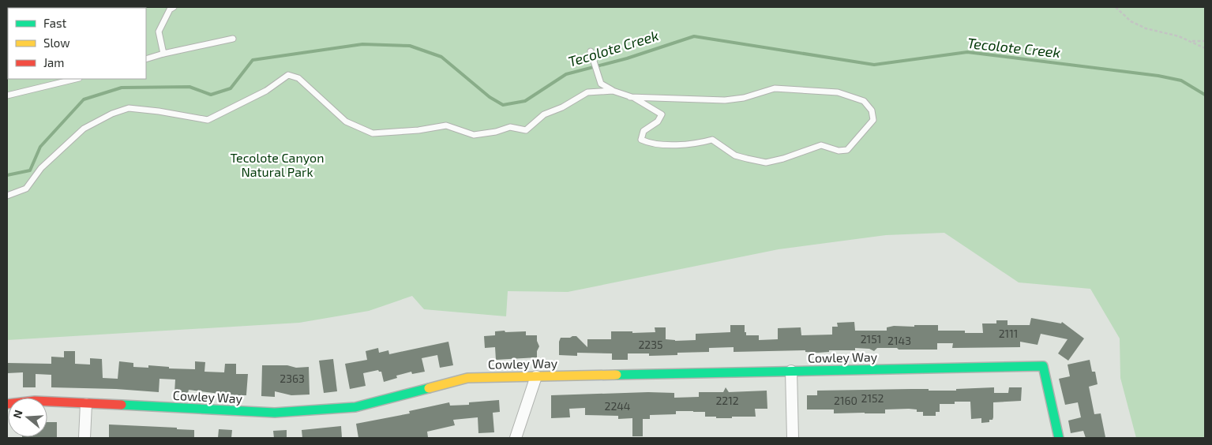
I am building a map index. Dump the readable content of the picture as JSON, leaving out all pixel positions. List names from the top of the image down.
{
  "streets": {
    "street": ["Cowley Way"]
  },
  "water": ["Tecolote Creek"],
  "parks": ["Tecolote Canyon Natural Park"],
  "house_numbers": [
    "2111",
    "2151",
    "2143",
    "2235",
    "2363",
    "2152",
    "2212",
    "2160",
    "2244"
  ],
  "legend": ["Fast", "Slow", "Jam"],
  "north": "left"
}
